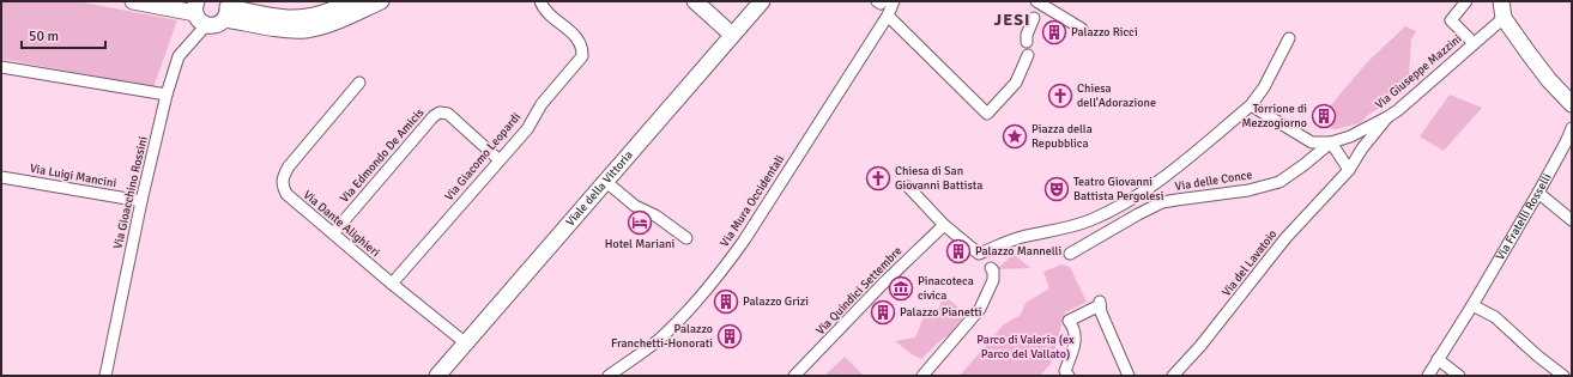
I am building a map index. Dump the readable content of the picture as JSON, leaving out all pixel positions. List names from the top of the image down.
{
  "streets": {
    "street": [
      "Via Giuseppe Mazzini",
      "Via Edmondo De Amicis",
      "Via Giacomo Leopardi",
      "Via Luigi Mancini",
      "Via delle Conce",
      "Viale della Vittoria",
      "Via Gioacchino Rossini",
      "Via Mura Occidentali",
      "Via Fratelli Rosselli",
      "Via Dante Alighieri",
      "Via del Lavatoio",
      "Via Quindici Settembre"
    ]
  },
  "crossings": [
    ["Via Giuseppe Mazzini", "Via delle Conce"],
    ["Via Giuseppe Mazzini", "Via del Lavatoio"],
    ["Via Edmondo De Amicis", "Via Giacomo Leopardi"],
    ["Via Edmondo De Amicis", "Via Dante Alighieri"],
    ["Via Giacomo Leopardi", "Via Dante Alighieri"],
    ["Via Luigi Mancini", "Via Gioacchino Rossini"],
    ["Viale della Vittoria", "Via Dante Alighieri"]
  ],
  "districts": ["JESI"],
  "parks": ["Parco di Valeria (ex Parco del Vallato)"],
  "places": {
    "building": [
      "Palazzo Ricci",
      "Torrione di Mezzogiorno",
      "Palazzo Mannelli",
      "Palazzo Grizi",
      "Palazzo Pianetti",
      "Palazzo Franchetti-Honorati"
    ],
    "church": ["Chiesa dell'Adorazione", "Chiesa di San Giovanni Battista"],
    "place": ["Piazza della Repubblica"],
    "theatre": ["Teatro Giovanni Battista Pergolesi"],
    "hotel": ["Hotel Mariani"],
    "museum": ["Pinacoteca civica"]
  },
  "scale_bar": "50 m"
}
